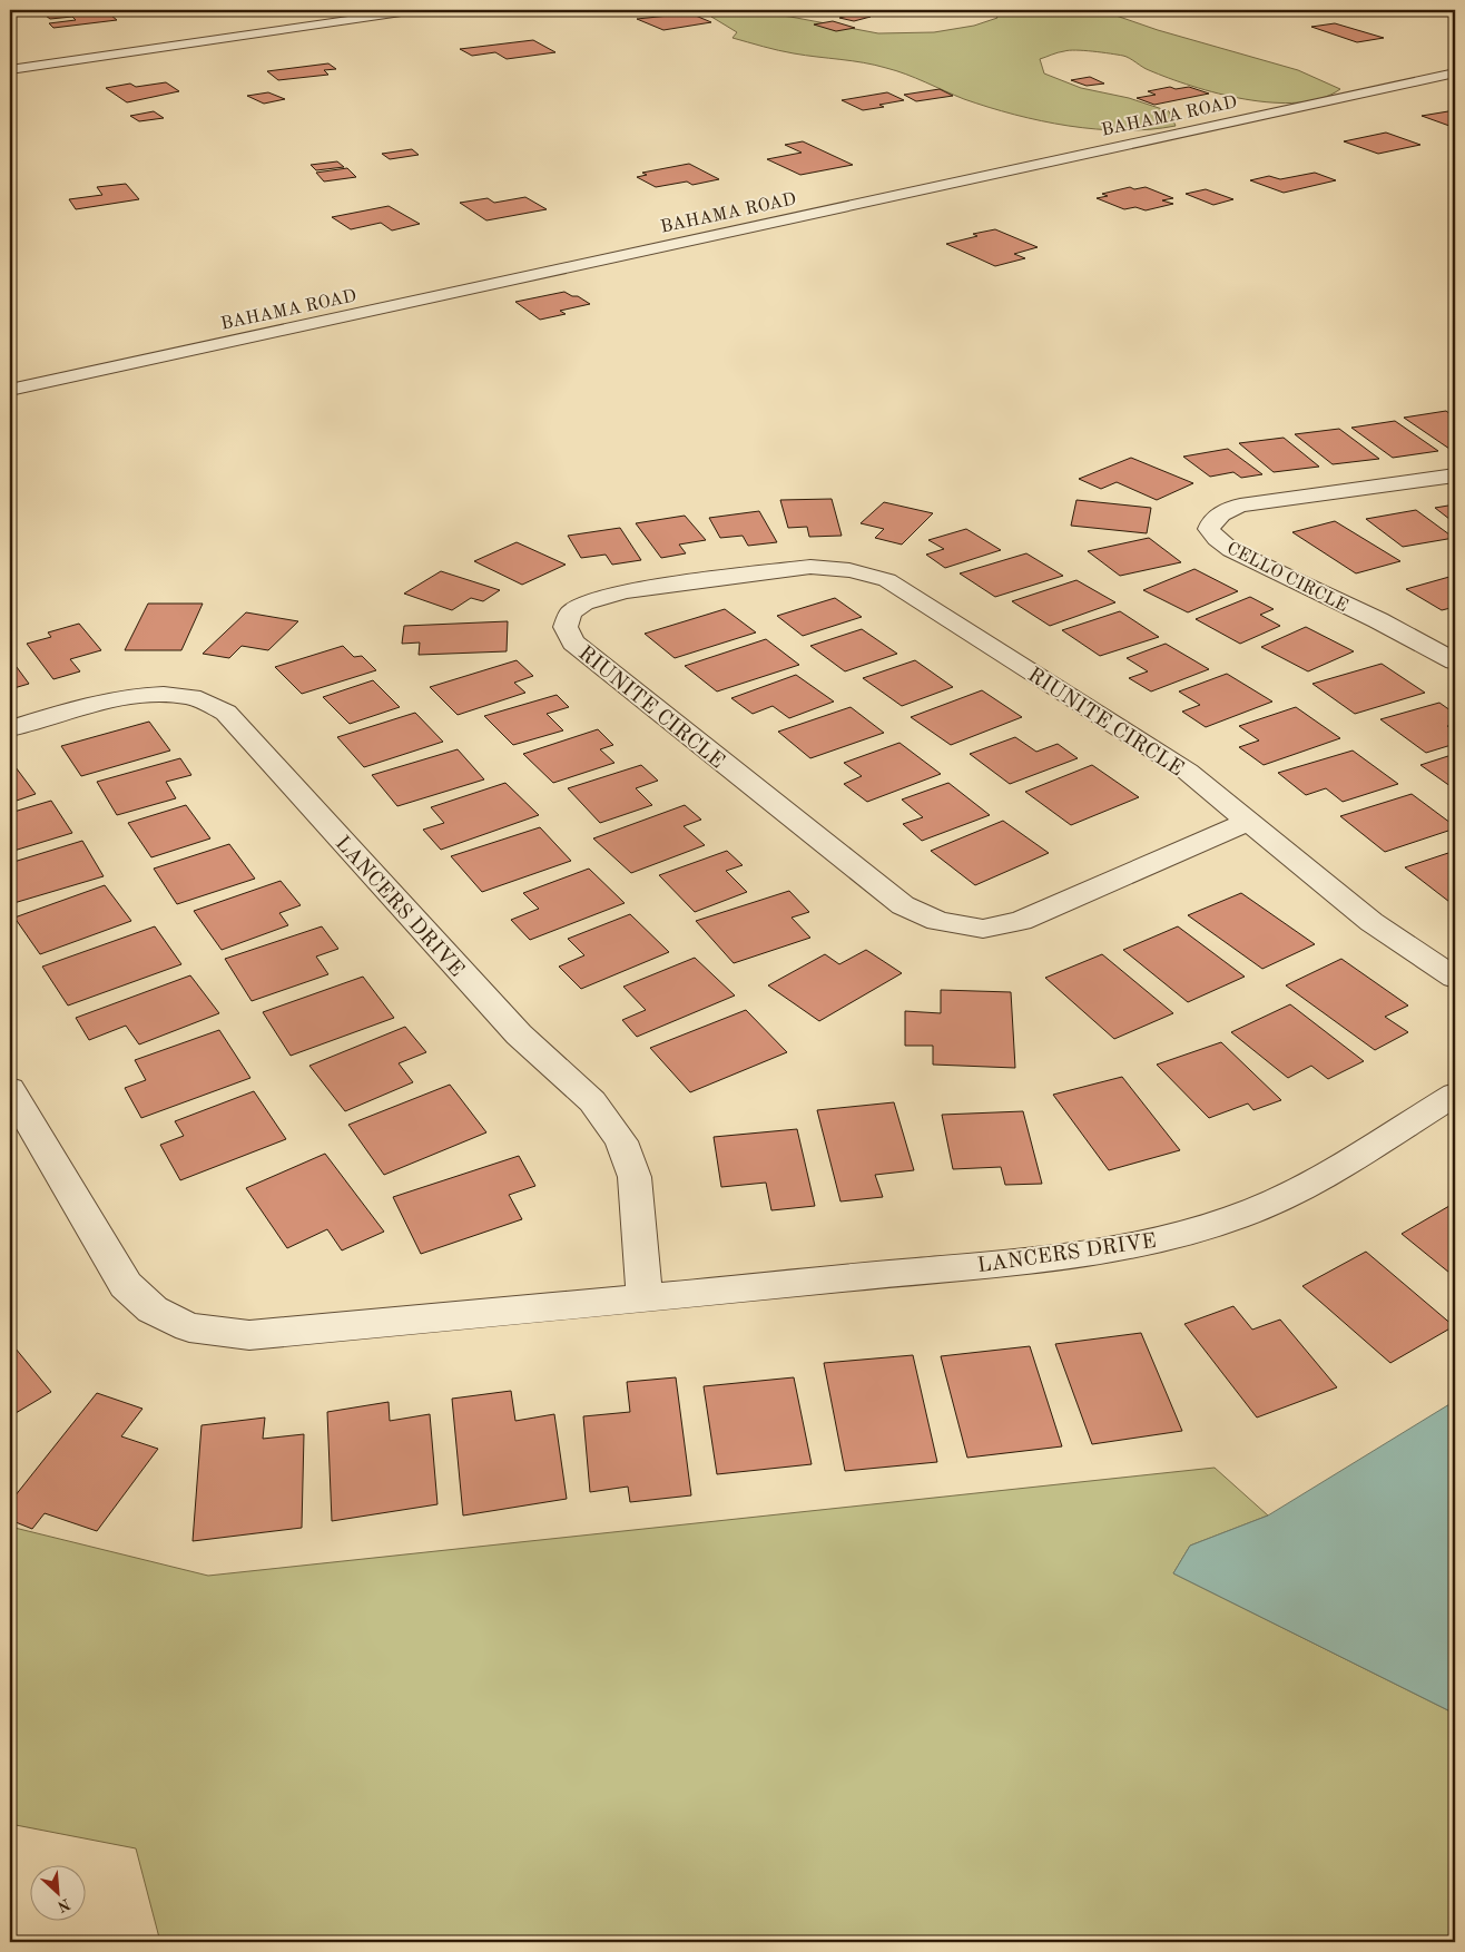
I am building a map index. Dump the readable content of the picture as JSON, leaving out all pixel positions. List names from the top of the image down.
{
  "streets": {
    "street": [
      "BAHAMA ROAD",
      "CELLO CIRCLE",
      "RIUNITE CIRCLE",
      "LANCERS DRIVE"
    ]
  },
  "north": "bottom right"
}
